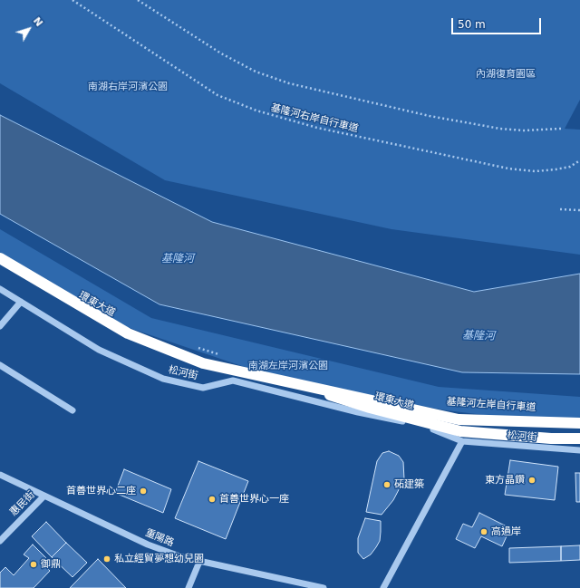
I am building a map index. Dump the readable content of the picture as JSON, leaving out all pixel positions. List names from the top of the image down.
{
  "streets": {
    "highway": ["環東大道"],
    "street": ["松河街", "惠民街", "重陽路"],
    "path": ["基隆河右岸自行車道"]
  },
  "crossings": [
    ["惠民街", "重陽路"]
  ],
  "water": ["基隆河"],
  "parks": ["內湖復育園區", "南湖右岸河濱公園", "南湖左岸河濱公園"],
  "places": [
    "東方晶鑽",
    "砳建築",
    "首善世界心二座",
    "首善世界心一座",
    "高過岸",
    "私立經貿夢想幼兒園",
    "御鼎"
  ],
  "scale_bar": "50 m",
  "north": "top right"
}
